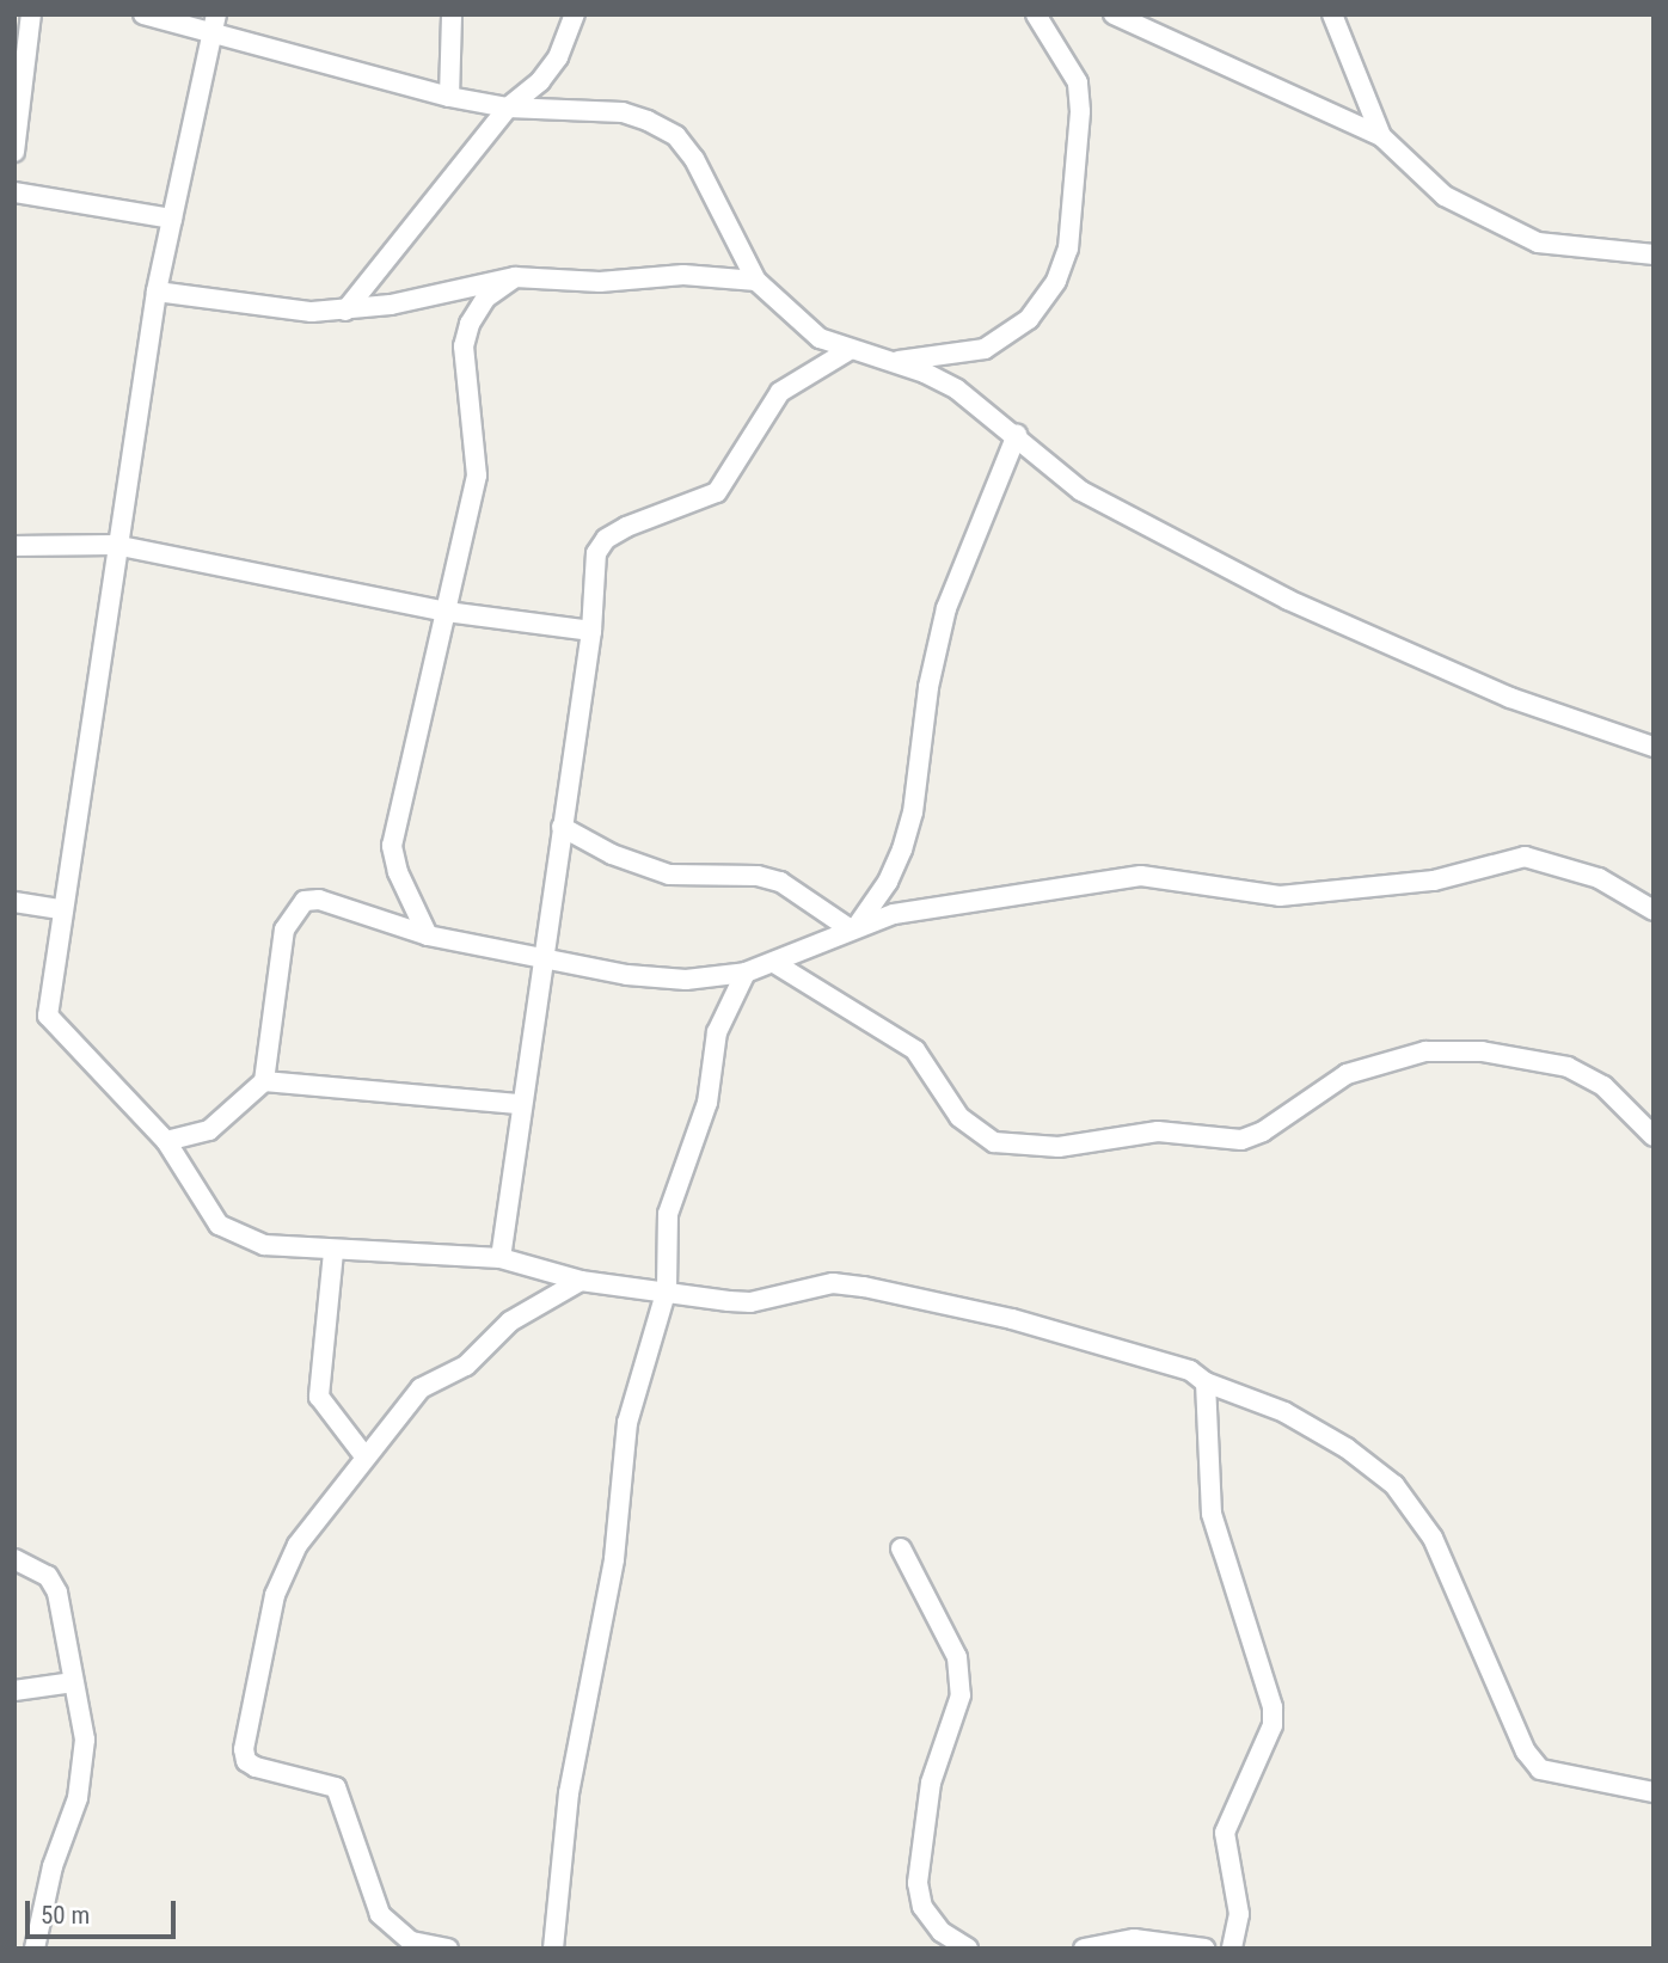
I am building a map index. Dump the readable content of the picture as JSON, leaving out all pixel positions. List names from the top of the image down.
{
  "scale_bar": "50 m"
}
